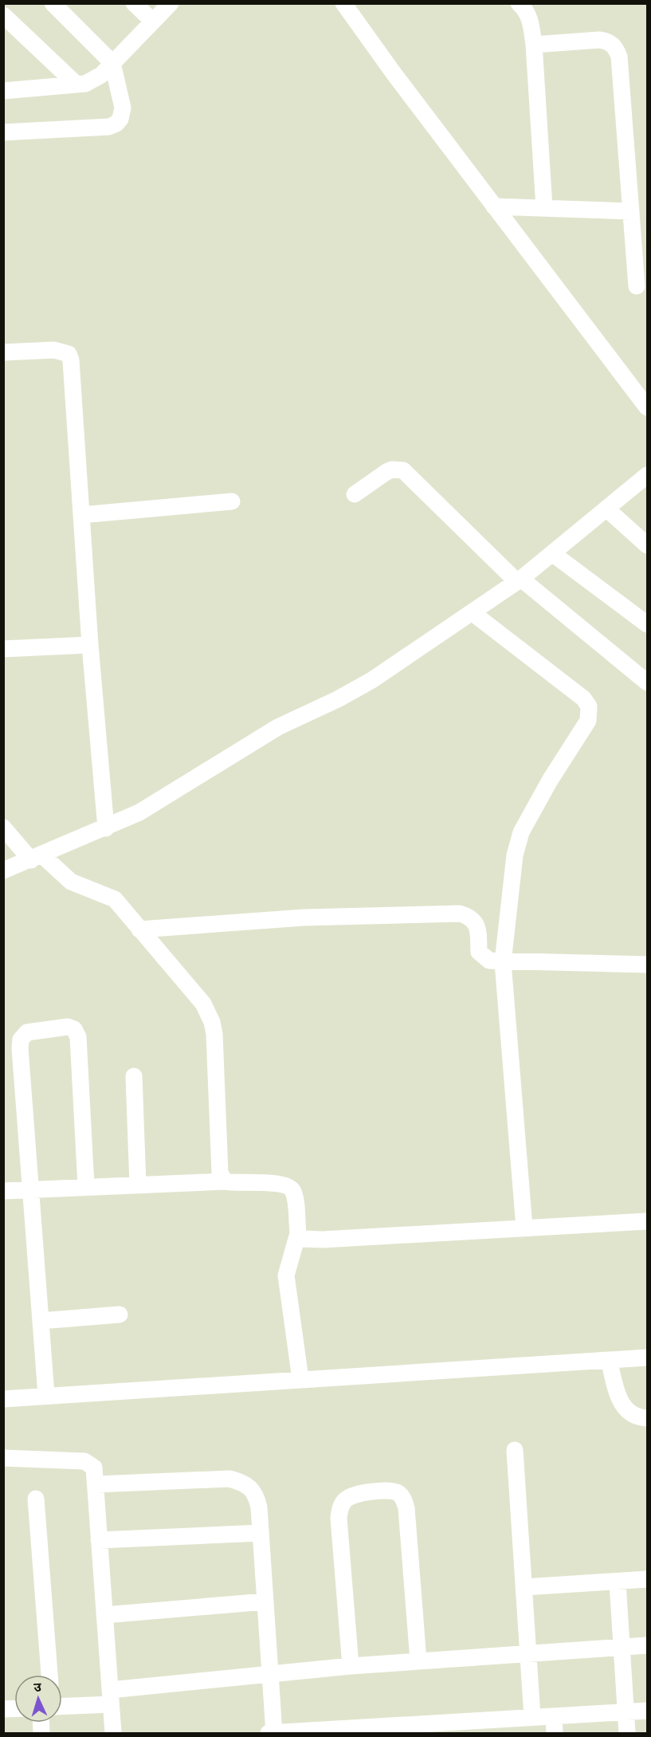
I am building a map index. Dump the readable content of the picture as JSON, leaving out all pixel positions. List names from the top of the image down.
{
  "north": "top"
}
